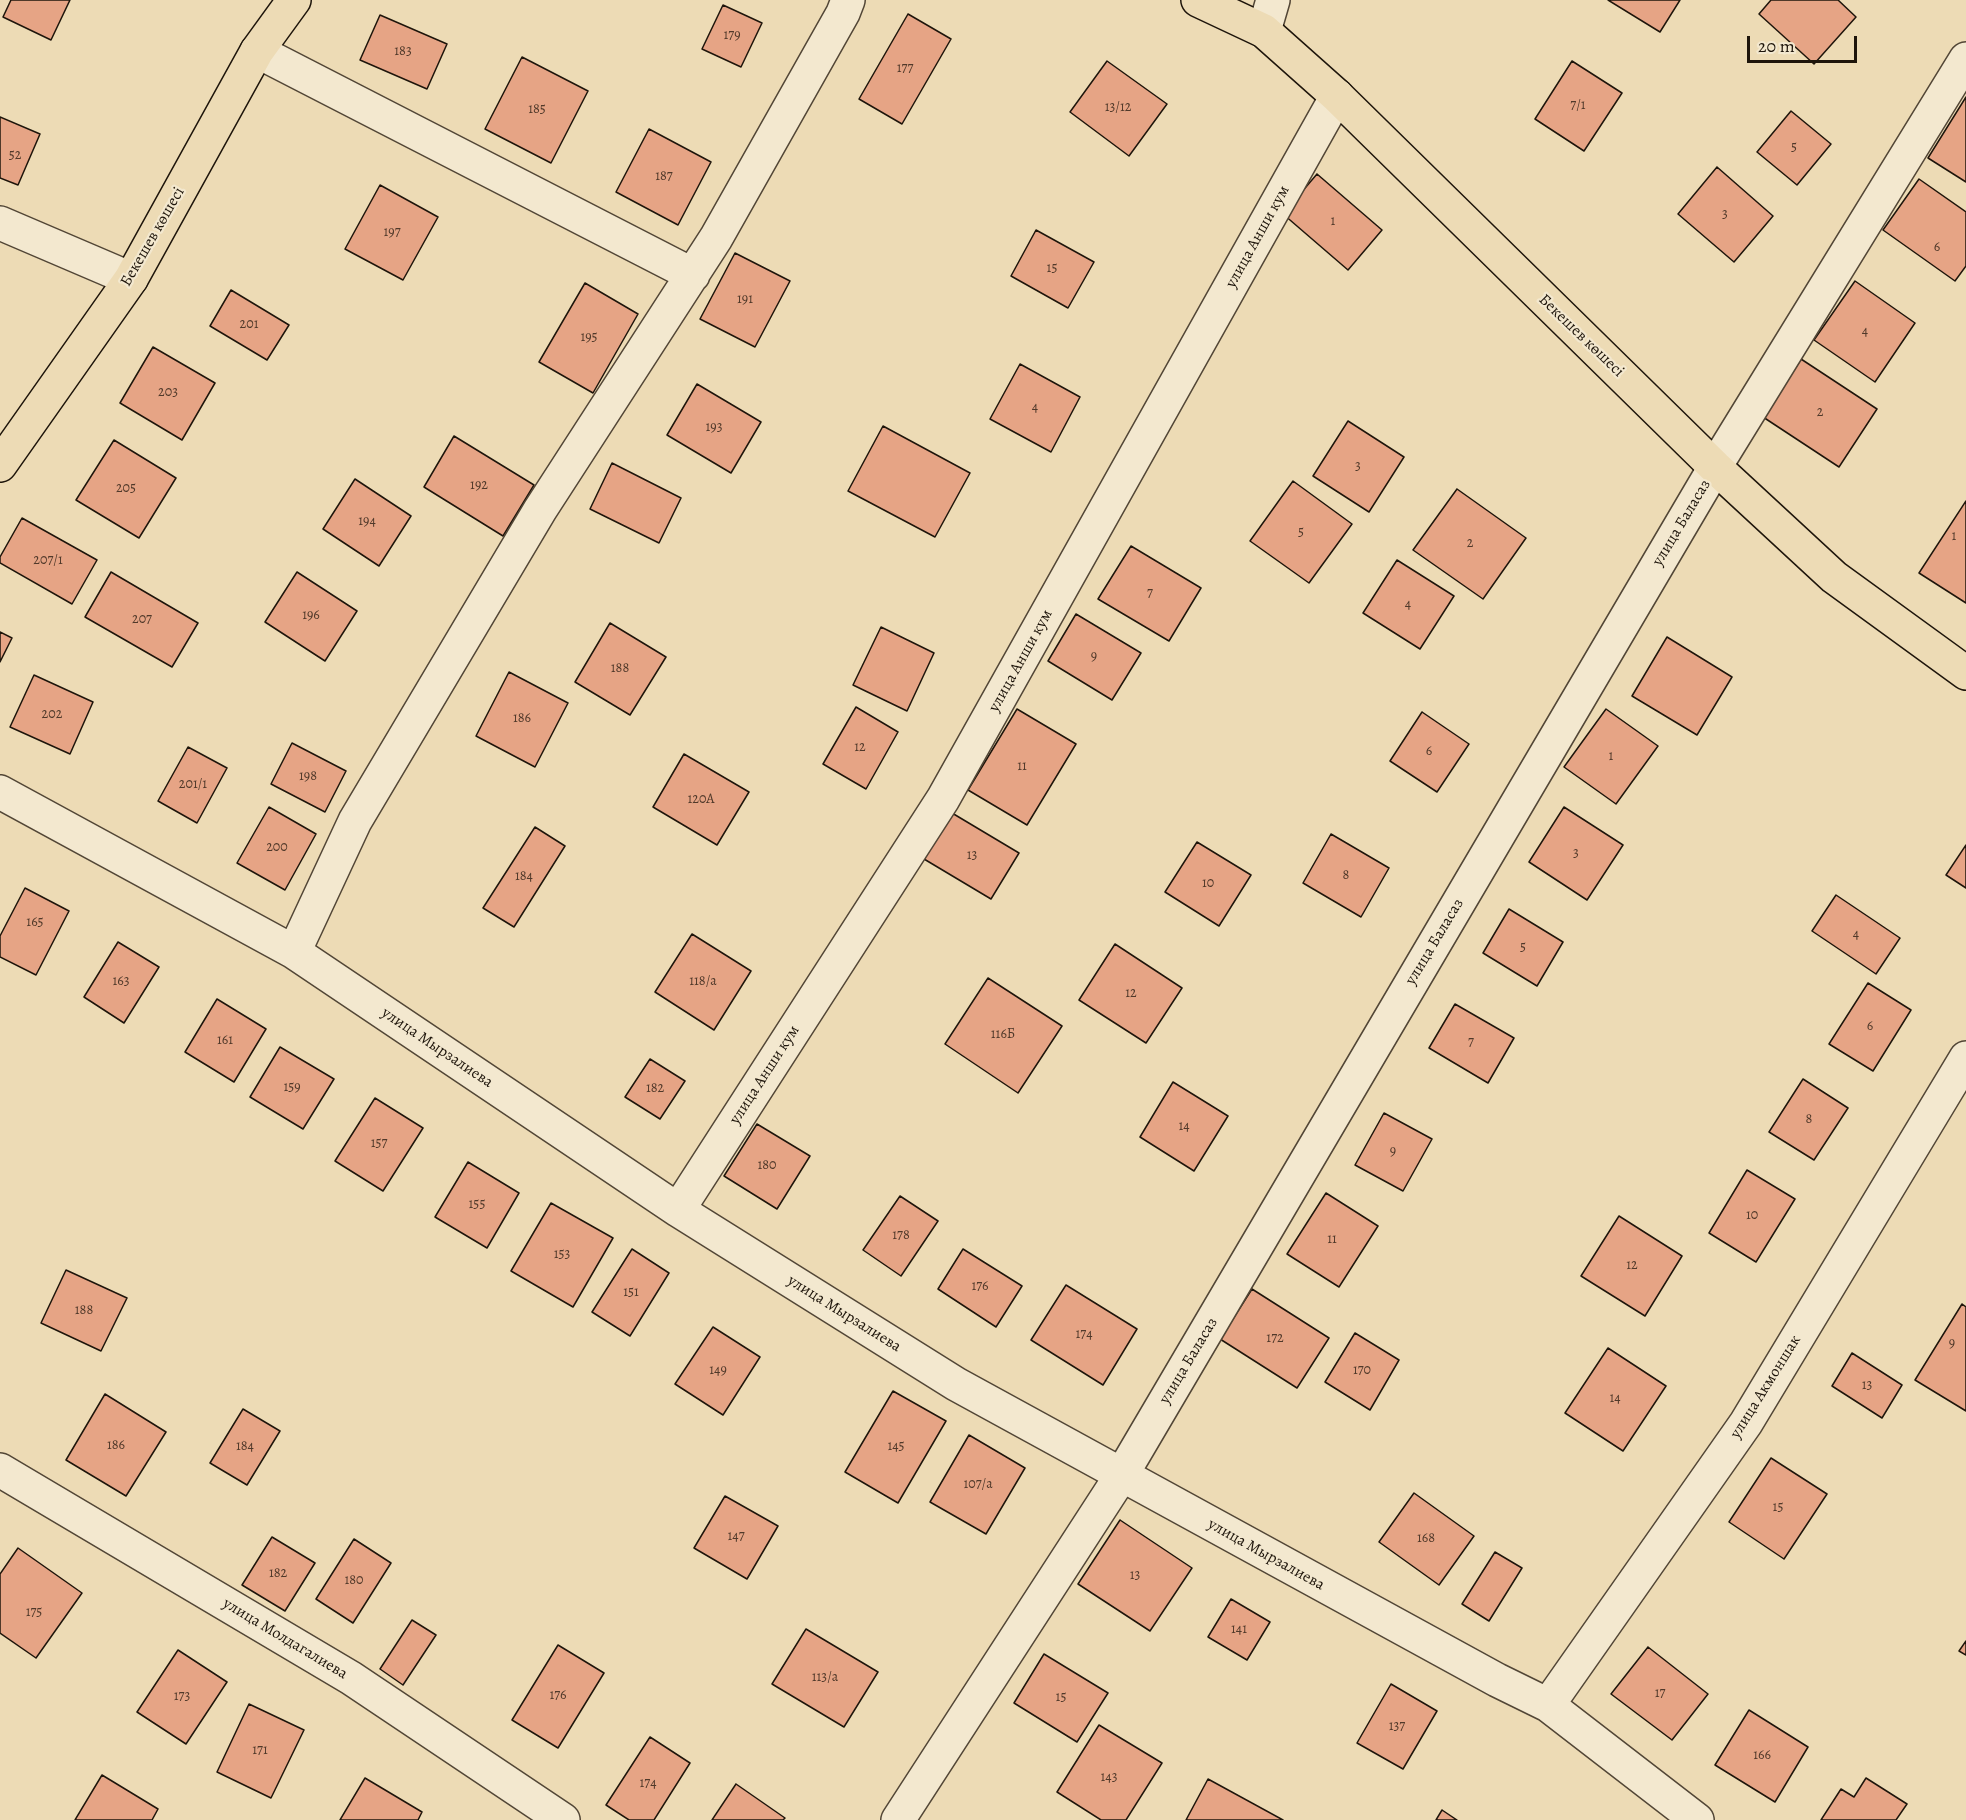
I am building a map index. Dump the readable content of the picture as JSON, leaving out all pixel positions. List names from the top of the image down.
{
  "streets": {
    "main road": ["Бекешев көшесі"],
    "street": [
      "улица Анши кум",
      "улица Баласаз",
      "улица Мырзалиева",
      "улица Акмоншак",
      "улица Молдагалиева"
    ]
  },
  "crossings": [
    ["Бекешев көшесі", "улица Анши кум"],
    ["Бекешев көшесі", "улица Баласаз"],
    ["улица Анши кум", "улица Мырзалиева"],
    ["улица Баласаз", "улица Мырзалиева"],
    ["улица Мырзалиева", "улица Акмоншак"]
  ],
  "house_numbers": [
    "179",
    "183",
    "177",
    "7/1",
    "13/12",
    "185",
    "5",
    "52",
    "187",
    "3",
    "1",
    "197",
    "6",
    "15",
    "191",
    "201",
    "4",
    "195",
    "203",
    "4",
    "2",
    "193",
    "3",
    "192",
    "205",
    "194",
    "5",
    "1",
    "2",
    "207/1",
    "7",
    "4",
    "196",
    "207",
    "9",
    "188",
    "202",
    "186",
    "12",
    "6",
    "1",
    "11",
    "198",
    "201/1",
    "120А",
    "200",
    "3",
    "13",
    "8",
    "184",
    "10",
    "165",
    "4",
    "5",
    "163",
    "118/а",
    "12",
    "6",
    "116Б",
    "161",
    "7",
    "159",
    "182",
    "8",
    "14",
    "157",
    "9",
    "180",
    "155",
    "10",
    "178",
    "11",
    "153",
    "12",
    "176",
    "151",
    "188",
    "174",
    "172",
    "9",
    "149",
    "170",
    "13",
    "14",
    "186",
    "184",
    "145",
    "107/а",
    "15",
    "147",
    "168",
    "182",
    "13",
    "180",
    "175",
    "141",
    "113/а",
    "17",
    "176",
    "173",
    "15",
    "137",
    "171",
    "166",
    "143",
    "174"
  ],
  "scale_bar": "20 m"
}
